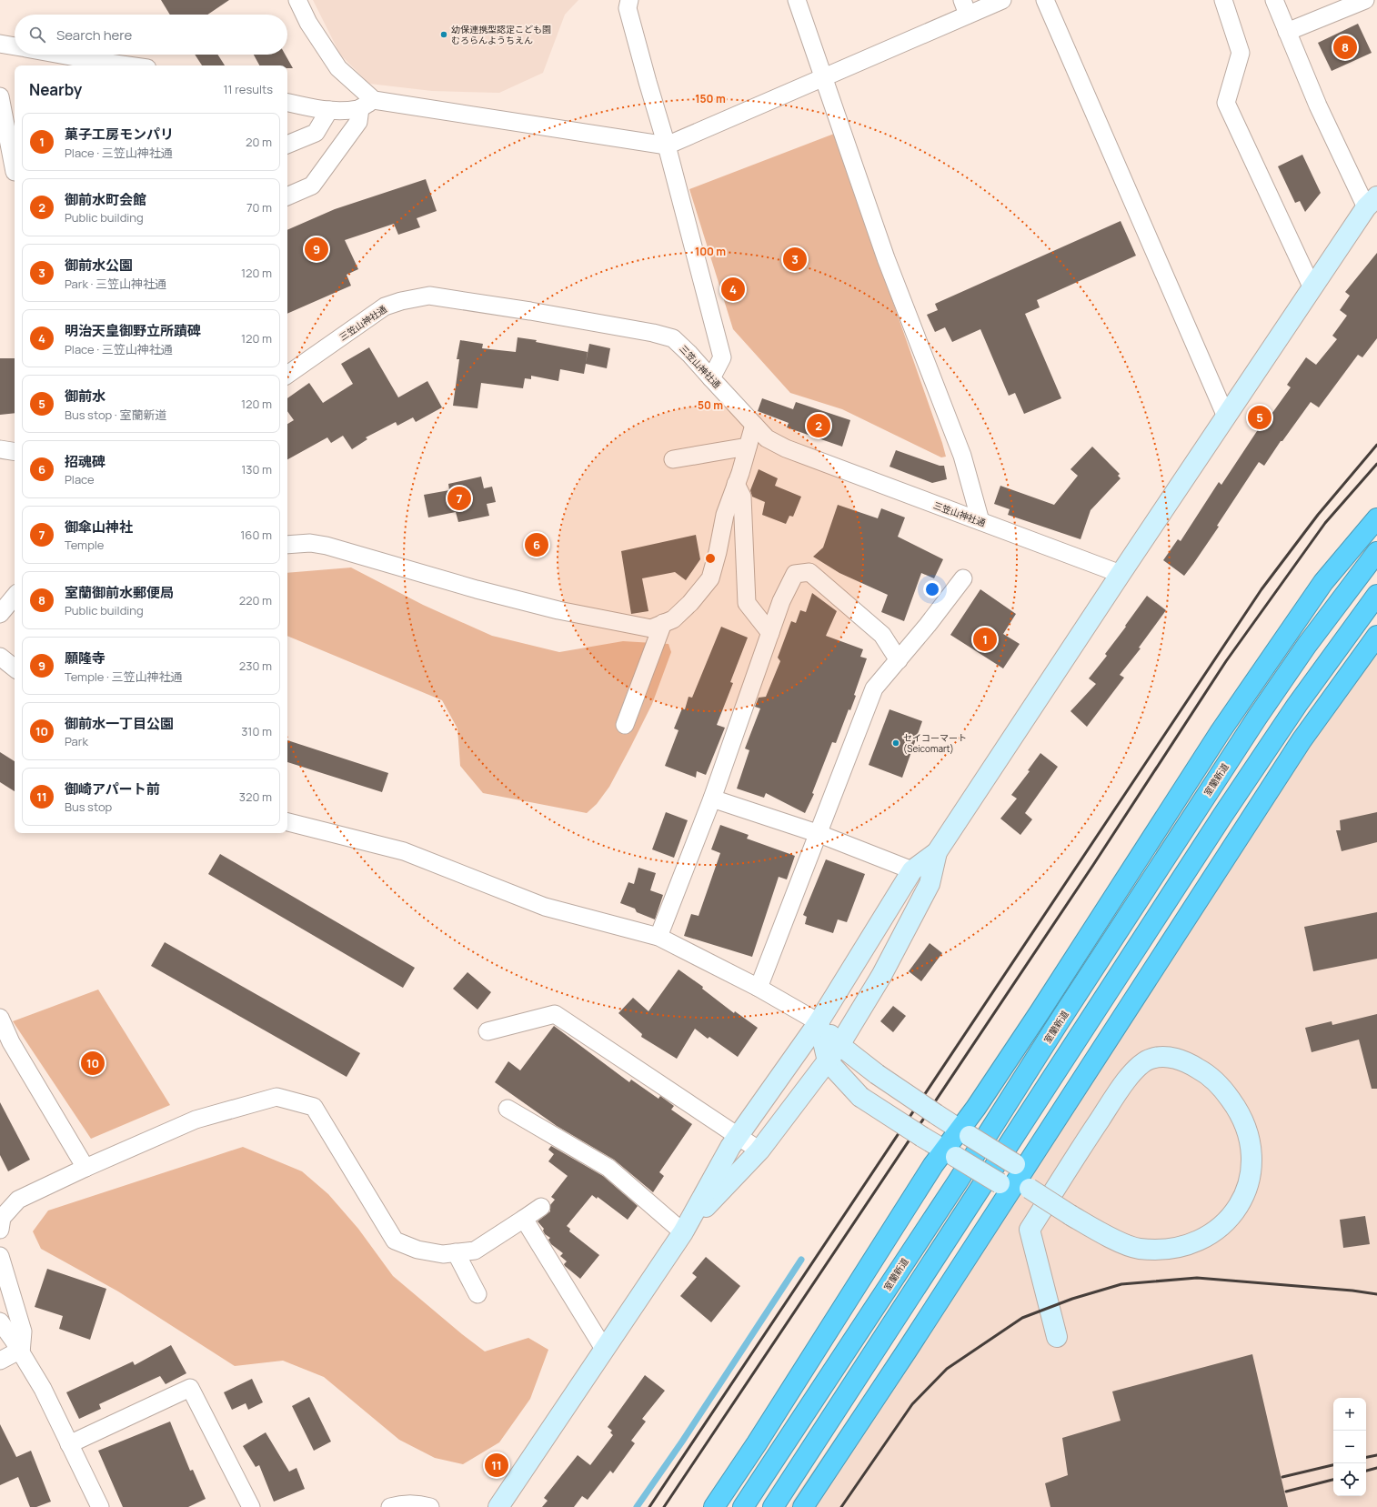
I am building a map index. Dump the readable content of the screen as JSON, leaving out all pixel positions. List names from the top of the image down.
{
  "streets": {
    "highway": ["室蘭新道"],
    "street": ["三笠山神社通"]
  },
  "places": ["幼保連携型認定こども園 むろらんようちえん", "セイコーマート (Seicomart)"],
  "page": {
    "search": "Search here",
    "pins": [
      "8",
      "9",
      "3",
      "4",
      "5",
      "2",
      "7",
      "6",
      "1",
      "10",
      "11"
    ],
    "heading": ["Nearby", "11 results"],
    "list": [
      {
        "mark": "1",
        "name": "菓子工房モンパリ",
        "note": "Place · 三笠山神社通",
        "value": "20 m"
      },
      {
        "mark": "2",
        "name": "御前水町会館",
        "note": "Public building",
        "value": "70 m"
      },
      {
        "mark": "3",
        "name": "御前水公園",
        "note": "Park · 三笠山神社通",
        "value": "120 m"
      },
      {
        "mark": "4",
        "name": "明治天皇御野立所蹟碑",
        "note": "Place · 三笠山神社通",
        "value": "120 m"
      },
      {
        "mark": "5",
        "name": "御前水",
        "note": "Bus stop · 室蘭新道",
        "value": "120 m"
      },
      {
        "mark": "6",
        "name": "招魂碑",
        "note": "Place",
        "value": "130 m"
      },
      {
        "mark": "7",
        "name": "御傘山神社",
        "note": "Temple",
        "value": "160 m"
      },
      {
        "mark": "8",
        "name": "室蘭御前水郵便局",
        "note": "Public building",
        "value": "220 m"
      },
      {
        "mark": "9",
        "name": "願隆寺",
        "note": "Temple · 三笠山神社通",
        "value": "230 m"
      },
      {
        "mark": "10",
        "name": "御前水一丁目公園",
        "note": "Park",
        "value": "310 m"
      },
      {
        "mark": "11",
        "name": "御崎アパート前",
        "note": "Bus stop",
        "value": "320 m"
      }
    ],
    "map_buttons": ["+", "−"]
  },
  "rings": ["150 m", "100 m", "50 m"]
}
